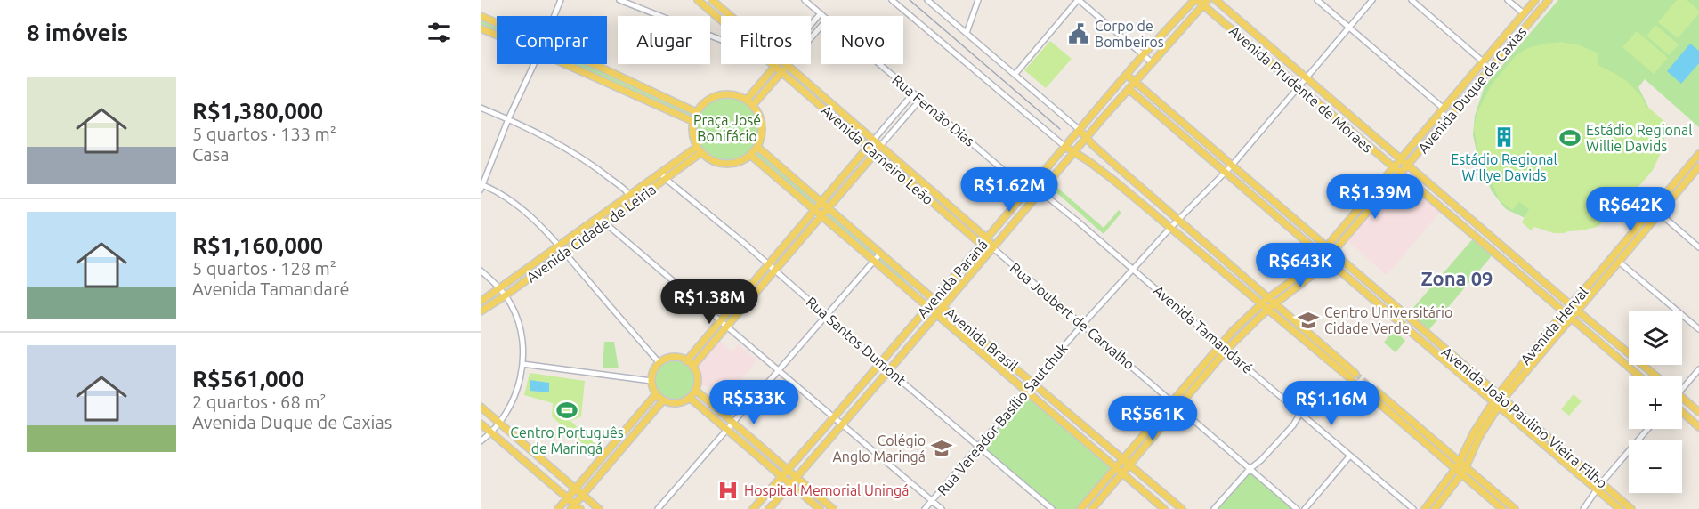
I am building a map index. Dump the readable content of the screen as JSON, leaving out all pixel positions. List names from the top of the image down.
{
  "streets": {
    "main road": [
      "Avenida Prudente de Moraes",
      "Avenida Duque de Caxias",
      "Avenida Carneiro Leão",
      "Avenida Cidade de Leiria",
      "Avenida Paraná",
      "Avenida Herval",
      "Avenida Brasil",
      "Avenida João Paulino Vieira Filho"
    ],
    "street": [
      "Rua Fernão Dias",
      "Rua Joubert de Carvalho",
      "Avenida Tamandaré",
      "Rua Santos Dumont",
      "Rua Vereador Basílio Sautchuk"
    ]
  },
  "crossings": [
    ["Avenida Prudente de Moraes", "Avenida Duque de Caxias"],
    ["Avenida Prudente de Moraes", "Avenida Paraná"],
    ["Avenida Prudente de Moraes", "Avenida Herval"],
    ["Avenida Prudente de Moraes", "Rua Vereador Basílio Sautchuk"],
    ["Avenida Duque de Caxias", "Rua Joubert de Carvalho"],
    ["Avenida Duque de Caxias", "Avenida Tamandaré"],
    ["Avenida Duque de Caxias", "Avenida Brasil"],
    ["Avenida Duque de Caxias", "Avenida João Paulino Vieira Filho"],
    ["Rua Fernão Dias", "Avenida Paraná"],
    ["Avenida Carneiro Leão", "Avenida Paraná"],
    ["Avenida Carneiro Leão", "Rua Joubert de Carvalho"],
    ["Avenida Cidade de Leiria", "Avenida Brasil"],
    ["Avenida Cidade de Leiria", "Rua Santos Dumont"],
    ["Avenida Paraná", "Rua Joubert de Carvalho"],
    ["Avenida Paraná", "Avenida Tamandaré"],
    ["Avenida Paraná", "Avenida Brasil"],
    ["Avenida Paraná", "Rua Santos Dumont"],
    ["Avenida Paraná", "Avenida João Paulino Vieira Filho"],
    ["Rua Joubert de Carvalho", "Rua Vereador Basílio Sautchuk"],
    ["Avenida Herval", "Avenida João Paulino Vieira Filho"],
    ["Avenida Tamandaré", "Rua Vereador Basílio Sautchuk"],
    ["Avenida Brasil", "Rua Vereador Basílio Sautchuk"],
    ["Rua Santos Dumont", "Rua Vereador Basílio Sautchuk"],
    ["Avenida João Paulino Vieira Filho", "Rua Vereador Basílio Sautchuk"]
  ],
  "districts": ["Zona 09"],
  "parks": ["Praça José Bonifácio"],
  "places": {
    "public building": ["Corpo de Bombeiros"],
    "building": ["Estádio Regional Willye Davids"],
    "sports": ["Estádio Regional Willie Davids", "Centro Português de Maringá"],
    "school or university": ["Centro Universitário Cidade Verde", "Colégio Anglo Maringá"],
    "hospital": ["Hospital Memorial Uningá"]
  },
  "page": {
    "heading": "8 imóveis",
    "chip": [
      "Comprar",
      "Alugar",
      "Filtros",
      "Novo"
    ],
    "list": [
      {
        "name": "R$1,380,000",
        "note": "5 quartos · 133 m² · Casa"
      },
      {
        "name": "R$1,160,000",
        "note": "5 quartos · 128 m² · Avenida Tamandaré"
      },
      {
        "name": "R$561,000",
        "note": "2 quartos · 68 m² · Avenida Duque de Caxias"
      }
    ],
    "price": [
      "R$1.62M",
      "R$1.39M",
      "R$642K",
      "R$643K",
      "R$1.38M",
      "R$533K",
      "R$1.16M",
      "R$561K"
    ],
    "map_buttons": ["+", "−"]
  }
}
